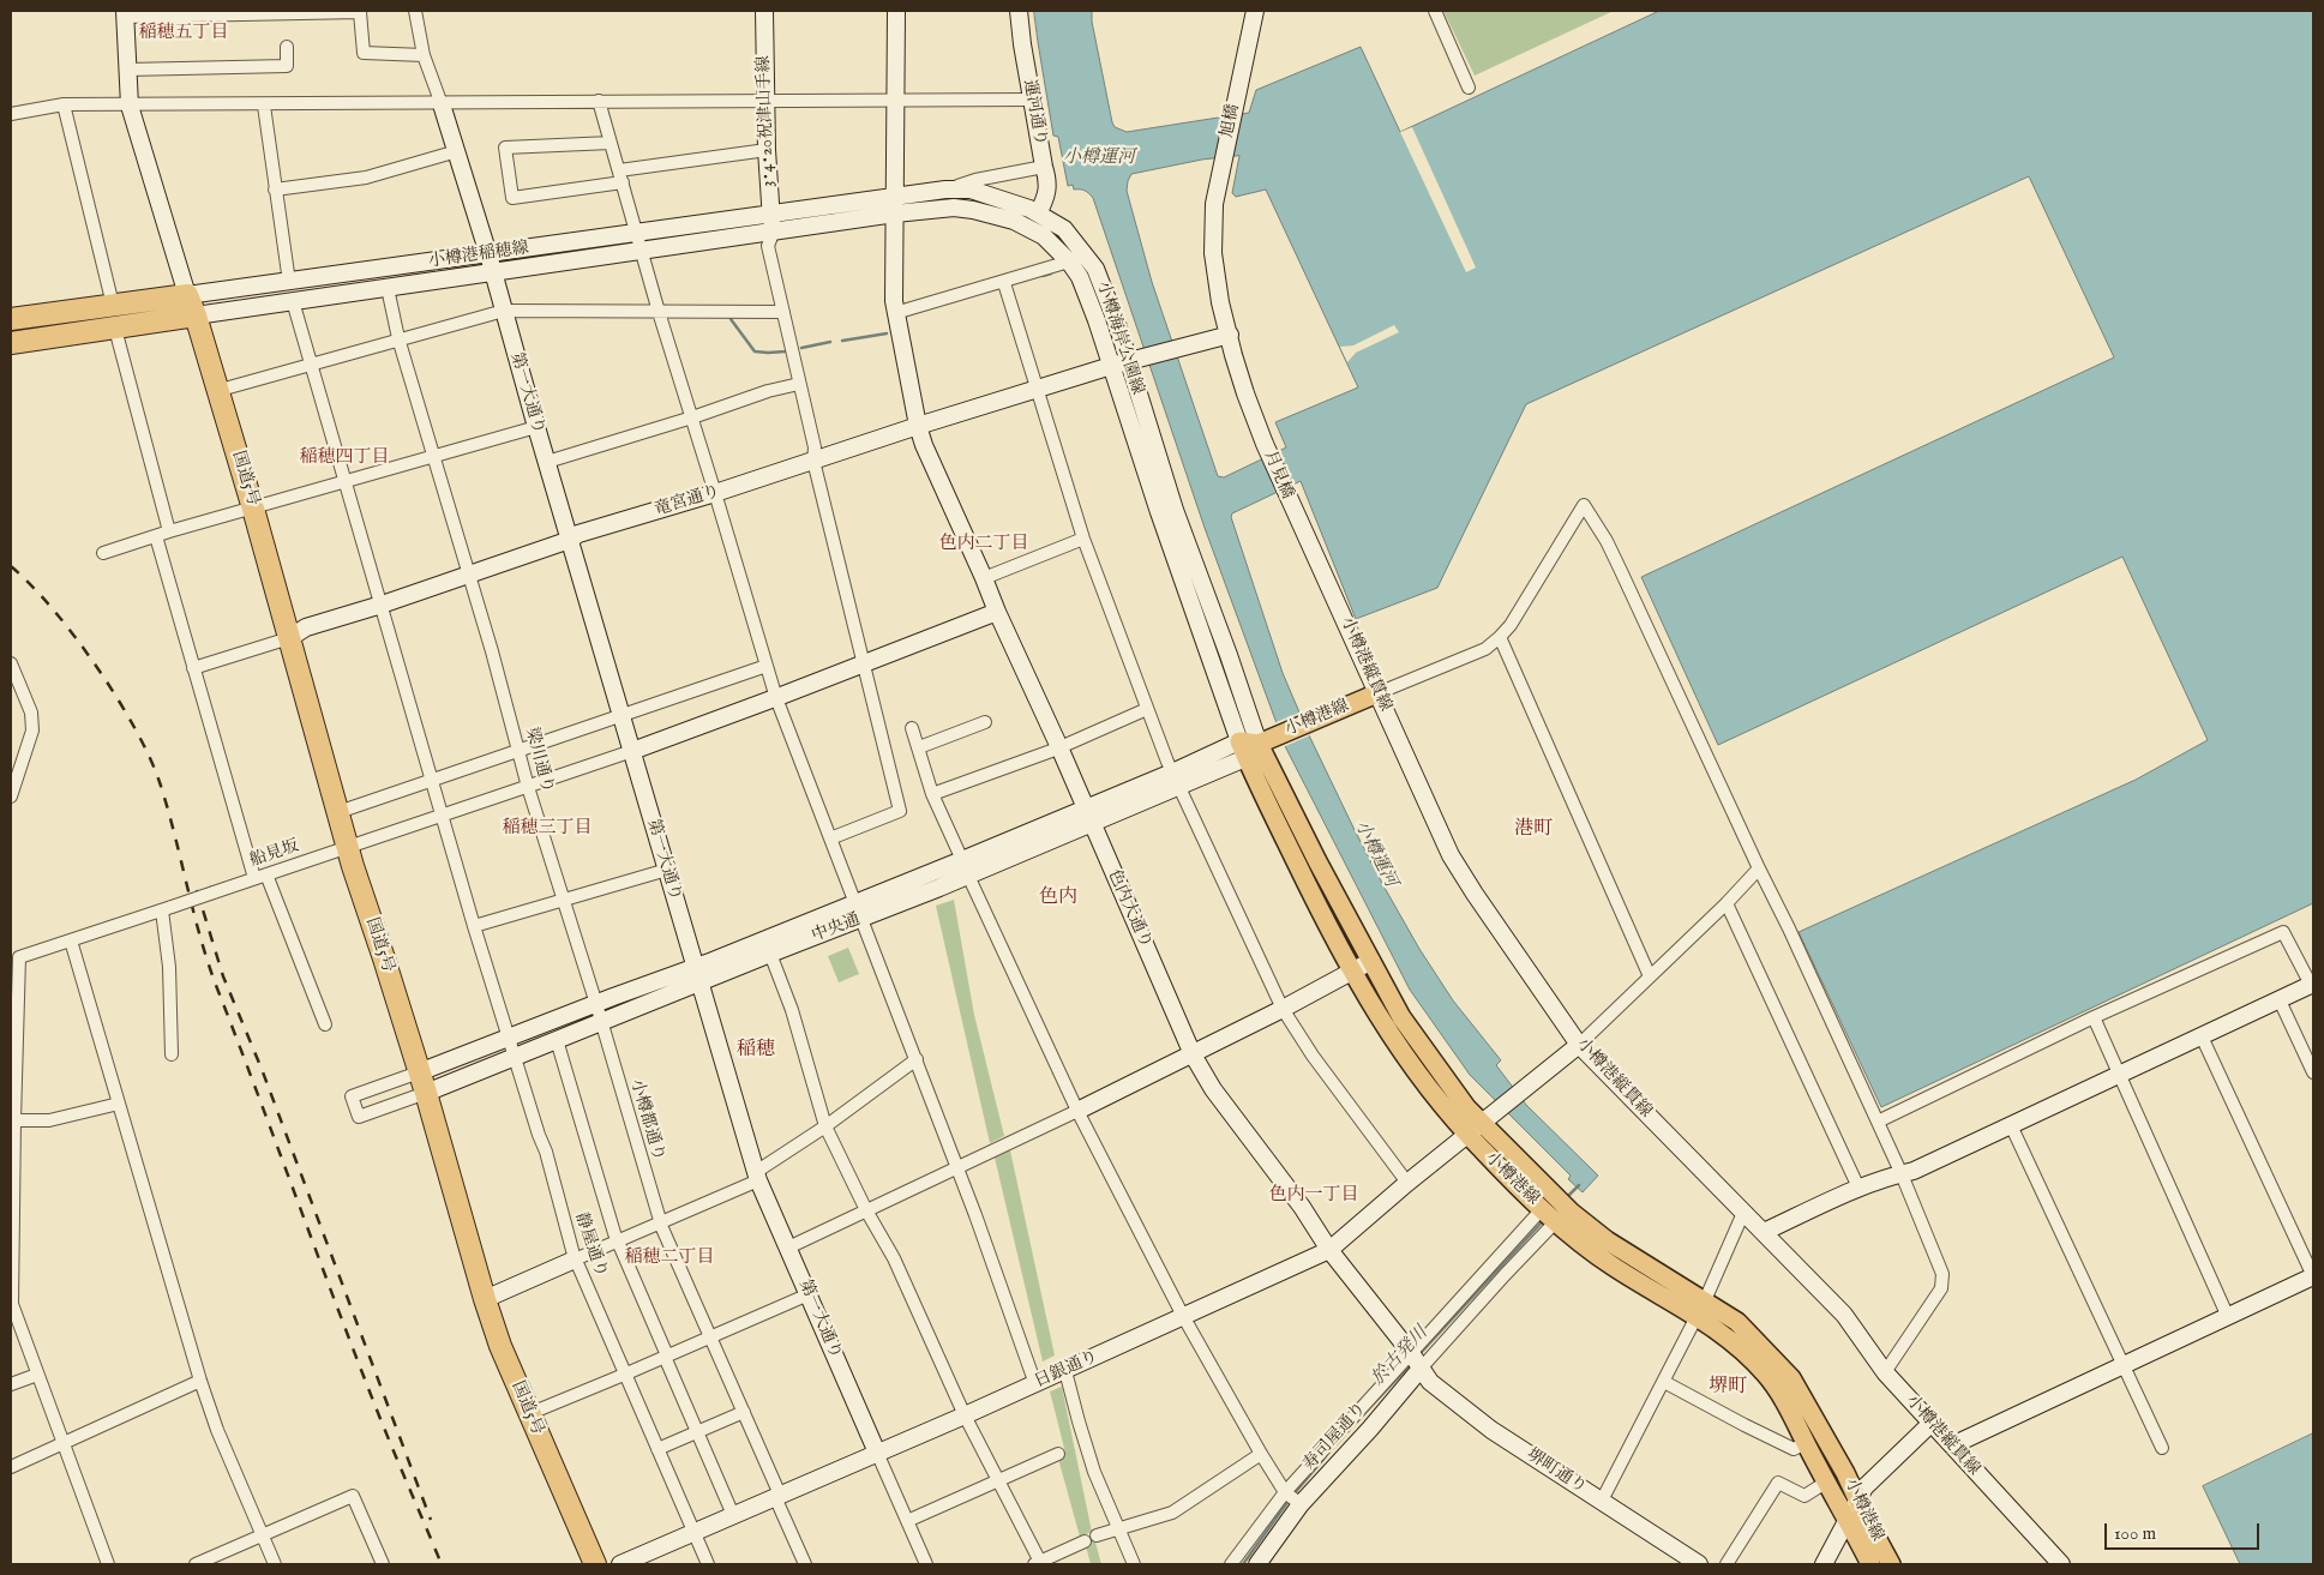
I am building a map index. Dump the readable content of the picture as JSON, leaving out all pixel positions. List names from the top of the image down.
{
  "streets": {
    "highway": ["国道5号"],
    "main road": ["小樽港線"],
    "street": [
      "運河通り",
      "3･4･20祝津山手線",
      "旭橋",
      "小樽港稲穂線",
      "小樽海岸公園線",
      "第一大通り",
      "月見橋",
      "竜宮通り",
      "小樽港縦貫線",
      "梁川通り",
      "船見坂",
      "色内大通り",
      "中央通",
      "小樽都通り",
      "静屋通り",
      "日銀通り",
      "寿司屋通り",
      "堺町通り"
    ]
  },
  "crossings": [
    ["運河通り", "小樽海岸公園線"],
    ["3･4･20祝津山手線", "小樽港稲穂線"],
    ["3･4･20祝津山手線", "小樽海岸公園線"],
    ["旭橋", "月見橋"],
    ["旭橋", "竜宮通り"],
    ["小樽港稲穂線", "小樽海岸公園線"],
    ["小樽港稲穂線", "第一大通り"],
    ["小樽港稲穂線", "国道5号"],
    ["小樽港稲穂線", "梁川通り"],
    ["小樽港稲穂線", "静屋通り"],
    ["小樽海岸公園線", "竜宮通り"],
    ["小樽海岸公園線", "小樽港線"],
    ["小樽海岸公園線", "色内大通り"],
    ["小樽海岸公園線", "中央通"],
    ["第一大通り", "竜宮通り"],
    ["第一大通り", "船見坂"],
    ["第一大通り", "中央通"],
    ["第一大通り", "日銀通り"],
    ["月見橋", "竜宮通り"],
    ["月見橋", "小樽港縦貫線"],
    ["国道5号", "竜宮通り"],
    ["国道5号", "船見坂"],
    ["国道5号", "中央通"],
    ["竜宮通り", "梁川通り"],
    ["竜宮通り", "色内大通り"],
    ["竜宮通り", "静屋通り"],
    ["小樽港縦貫線", "小樽港線"],
    ["小樽港縦貫線", "日銀通り"],
    ["小樽港線", "中央通"],
    ["小樽港線", "日銀通り"],
    ["小樽港線", "寿司屋通り"],
    ["梁川通り", "船見坂"],
    ["梁川通り", "中央通"],
    ["梁川通り", "小樽都通り"],
    ["船見坂", "静屋通り"],
    ["色内大通り", "中央通"],
    ["色内大通り", "日銀通り"],
    ["色内大通り", "寿司屋通り"],
    ["色内大通り", "堺町通り"],
    ["中央通", "小樽都通り"],
    ["中央通", "静屋通り"],
    ["小樽都通り", "日銀通り"],
    ["静屋通り", "日銀通り"],
    ["寿司屋通り", "堺町通り"]
  ],
  "districts": [
    "稲穂五丁目",
    "稲穂四丁目",
    "色内二丁目",
    "稲穂三丁目",
    "港町",
    "色内",
    "稲穂",
    "色内一丁目",
    "稲穂二丁目",
    "堺町"
  ],
  "water": ["小樽運河", "於古発川"],
  "scale_bar": "100 m"
}
